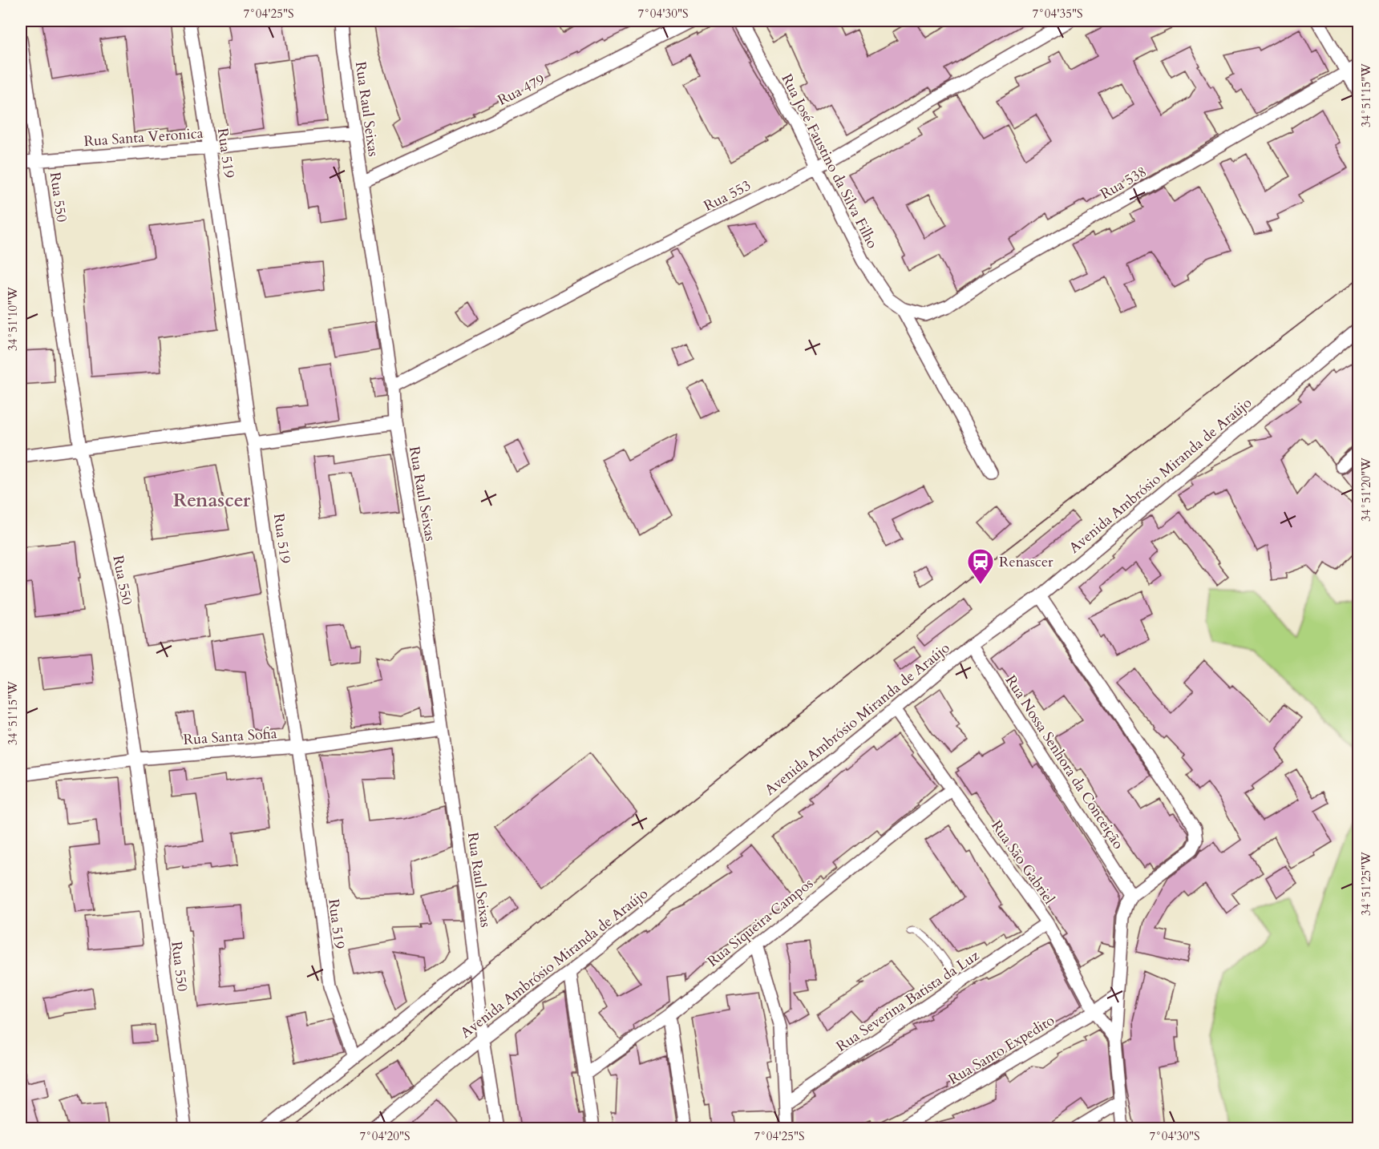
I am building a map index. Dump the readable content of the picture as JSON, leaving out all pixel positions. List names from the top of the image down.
{
  "streets": {
    "street": [
      "Rua 479",
      "Rua Raul Seixas",
      "Rua Santa Veronica",
      "Rua 519",
      "Rua José Faustino da Silva Filho",
      "Rua 538",
      "Rua 553",
      "Rua 550",
      "Avenida Ambrósio Miranda de Araújo",
      "Rua Santa Sofia",
      "Rua Nossa Senhora da Conceição",
      "Rua São Gabriel",
      "Rua Siqueira Campos",
      "Rua Severina Batista da Luz",
      "Rua Santo Expedito"
    ]
  },
  "crossings": [
    ["Rua 479", "Rua Raul Seixas"],
    ["Rua Raul Seixas", "Rua Santa Veronica"],
    ["Rua Raul Seixas", "Rua 553"],
    ["Rua Raul Seixas", "Avenida Ambrósio Miranda de Araújo"],
    ["Rua Raul Seixas", "Rua Santa Sofia"],
    ["Rua Santa Veronica", "Rua 519"],
    ["Rua Santa Veronica", "Rua 550"],
    ["Rua 519", "Rua Santa Sofia"],
    ["Rua José Faustino da Silva Filho", "Rua 538"],
    ["Rua José Faustino da Silva Filho", "Rua 553"],
    ["Rua 550", "Rua Santa Sofia"],
    ["Avenida Ambrósio Miranda de Araújo", "Rua Nossa Senhora da Conceição"],
    ["Avenida Ambrósio Miranda de Araújo", "Rua São Gabriel"],
    ["Rua São Gabriel", "Rua Siqueira Campos"],
    ["Rua São Gabriel", "Rua Severina Batista da Luz"],
    ["Rua São Gabriel", "Rua Santo Expedito"]
  ],
  "districts": ["Renascer"],
  "places": {
    "station": ["Renascer"]
  },
  "coordinates": [
    "7°04'25\"S",
    "7°04'30\"S",
    "7°04'35\"S",
    "34°51'15\"W",
    "34°51'10\"W",
    "34°51'20\"W",
    "34°51'25\"W",
    "7°04'20\"S"
  ]
}
